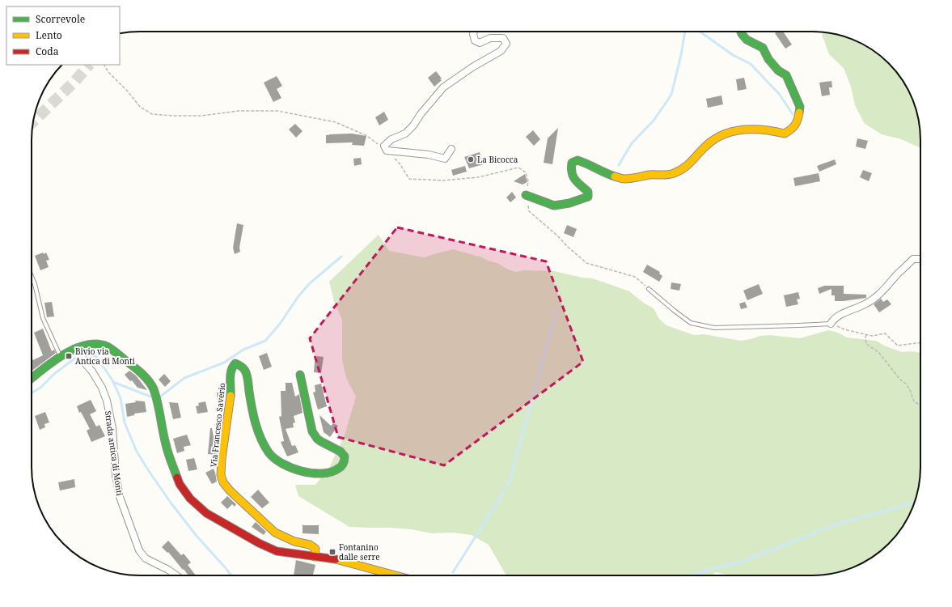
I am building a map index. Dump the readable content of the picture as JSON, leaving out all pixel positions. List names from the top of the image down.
{
  "streets": {
    "street": ["Via Francesco Saverio", "Strada antica di Monti"]
  },
  "places": {
    "other": ["La Bicocca"],
    "transit": ["Bivio via Antica di Monti", "Fontanino dalle serre"]
  },
  "legend": ["Scorrevole", "Lento", "Coda"]
}
